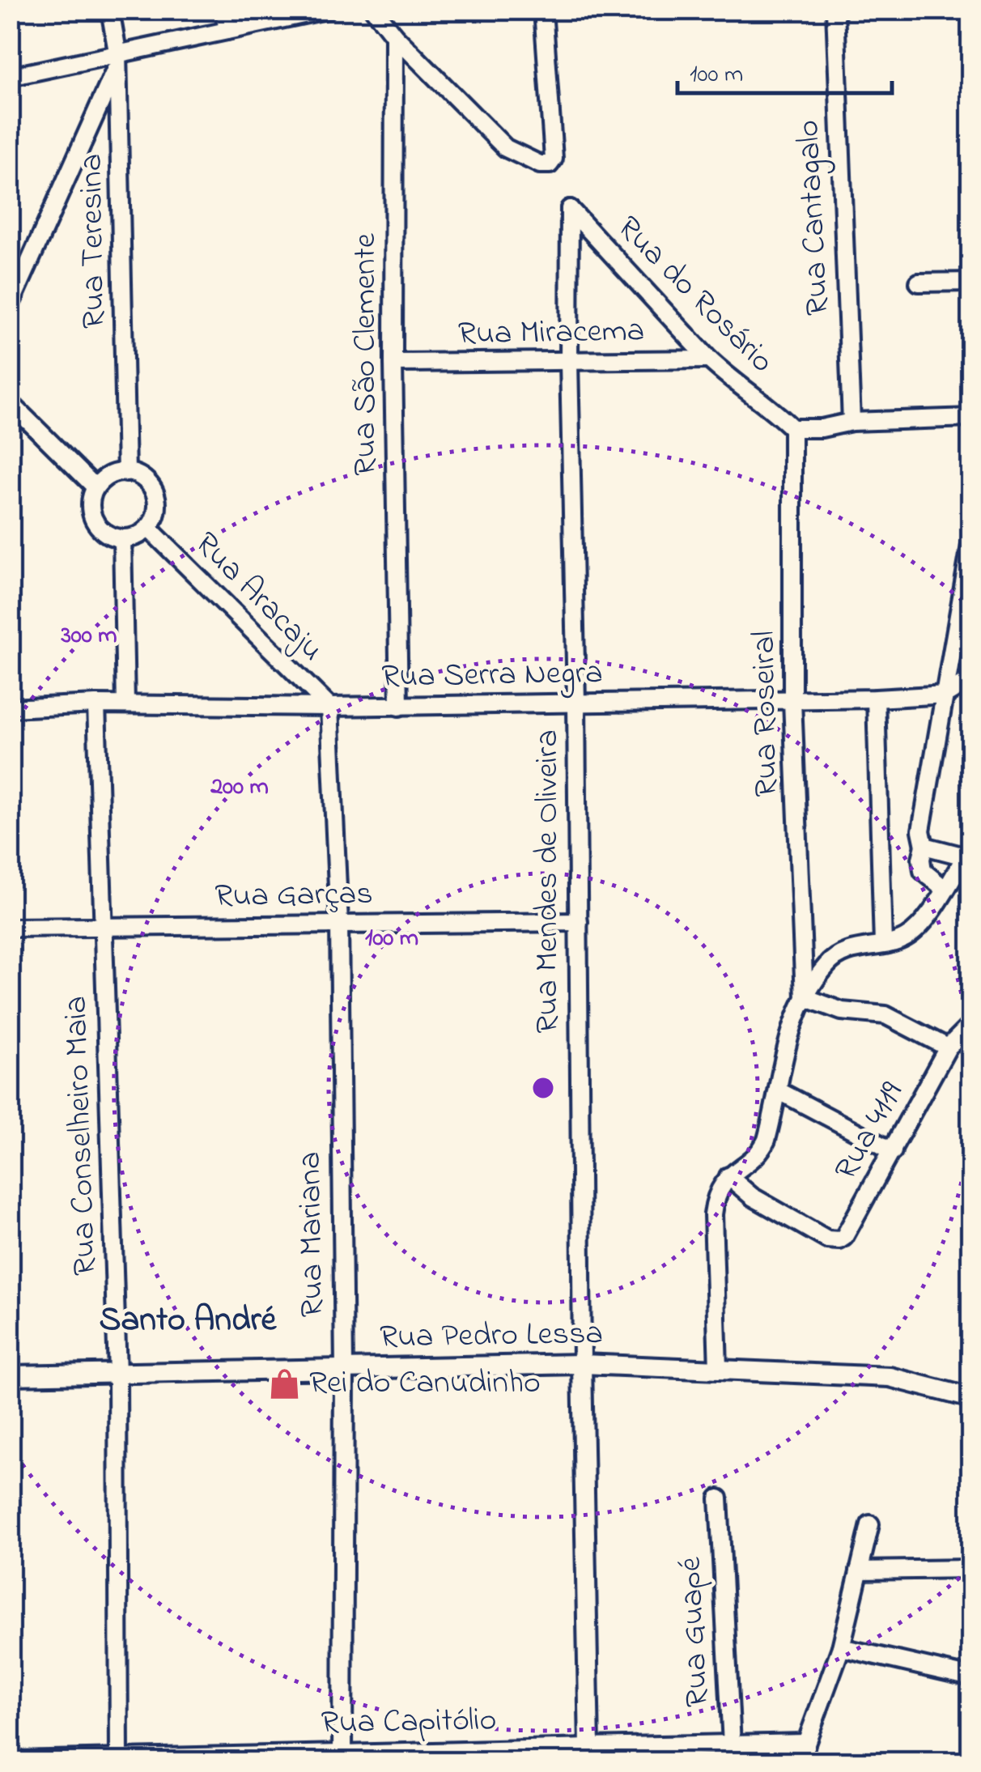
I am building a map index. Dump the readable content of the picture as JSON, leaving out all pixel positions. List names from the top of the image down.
{
  "streets": {
    "street": [
      "Rua Cantagalo",
      "Rua Teresina",
      "Rua do Rosário",
      "Rua Miracema",
      "Rua São Clemente",
      "Rua Aracaju",
      "Rua Serra Negra",
      "Rua Roseiral",
      "Rua Mendes de Oliveira",
      "Rua Garças",
      "Rua 4119",
      "Rua Conselheiro Maia",
      "Rua Mariana",
      "Rua Pedro Lessa",
      "Rua Guapé",
      "Rua Capitólio"
    ]
  },
  "crossings": [
    ["Rua Teresina", "Rua Aracaju"],
    ["Rua do Rosário", "Rua Miracema"],
    ["Rua do Rosário", "Rua Roseiral"],
    ["Rua do Rosário", "Rua Mendes de Oliveira"],
    ["Rua Miracema", "Rua São Clemente"],
    ["Rua Miracema", "Rua Mendes de Oliveira"],
    ["Rua São Clemente", "Rua Serra Negra"],
    ["Rua Aracaju", "Rua Serra Negra"],
    ["Rua Aracaju", "Rua Mariana"],
    ["Rua Serra Negra", "Rua Roseiral"],
    ["Rua Serra Negra", "Rua Mendes de Oliveira"],
    ["Rua Serra Negra", "Rua Conselheiro Maia"],
    ["Rua Serra Negra", "Rua Mariana"],
    ["Rua Mendes de Oliveira", "Rua Garças"],
    ["Rua Mendes de Oliveira", "Rua Pedro Lessa"],
    ["Rua Mendes de Oliveira", "Rua Capitólio"],
    ["Rua Garças", "Rua Conselheiro Maia"],
    ["Rua Garças", "Rua Mariana"],
    ["Rua Conselheiro Maia", "Rua Pedro Lessa"],
    ["Rua Conselheiro Maia", "Rua Capitólio"],
    ["Rua Mariana", "Rua Pedro Lessa"],
    ["Rua Mariana", "Rua Capitólio"],
    ["Rua Guapé", "Rua Capitólio"]
  ],
  "districts": ["Santo André"],
  "places": {
    "shop": ["Rei do Canudinho"]
  },
  "scale_bar": "100 m",
  "rings": ["300 m", "200 m", "100 m"]
}
